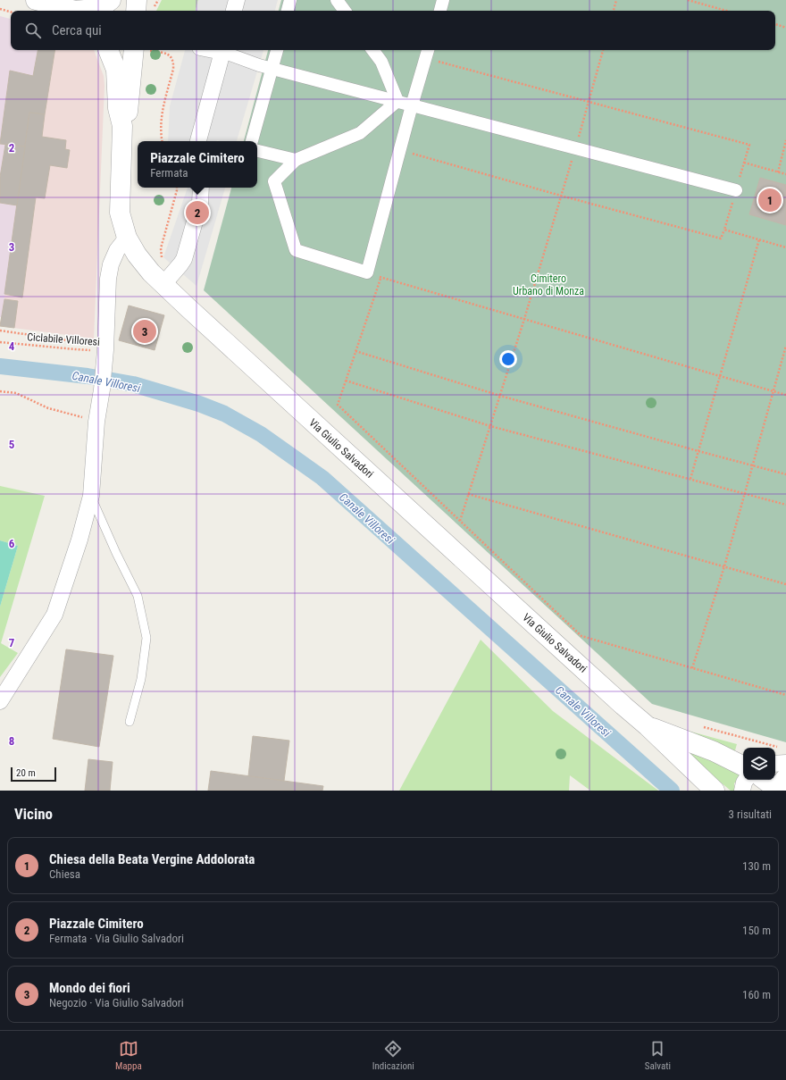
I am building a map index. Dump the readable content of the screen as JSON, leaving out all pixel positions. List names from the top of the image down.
{
  "streets": {
    "street": ["Via Giulio Salvadori"],
    "path": ["Ciclabile Villoresi"]
  },
  "water": ["Canale Villoresi"],
  "parks": ["Cimitero Urbano di Monza"],
  "scale_bar": "20 m",
  "page": {
    "search": "Cerca qui",
    "popup": ["Piazzale Cimitero", "Fermata"],
    "pins": ["1", "2", "3"],
    "scale": "20 m",
    "heading": ["Vicino", "3 risultati"],
    "list": [
      {
        "mark": "1",
        "name": "Chiesa della Beata Vergine Addolorata",
        "note": "Chiesa",
        "value": "130 m"
      },
      {
        "mark": "2",
        "name": "Piazzale Cimitero",
        "note": "Fermata · Via Giulio Salvadori",
        "value": "150 m"
      },
      {
        "mark": "3",
        "name": "Mondo dei fiori",
        "note": "Negozio · Via Giulio Salvadori",
        "value": "160 m"
      }
    ],
    "nav": ["Mappa", "Indicazioni", "Salvati"]
  },
  "grid": {
    "rows": [
      "2",
      "3",
      "4",
      "5",
      "6",
      "7",
      "8"
    ]
  }
}
